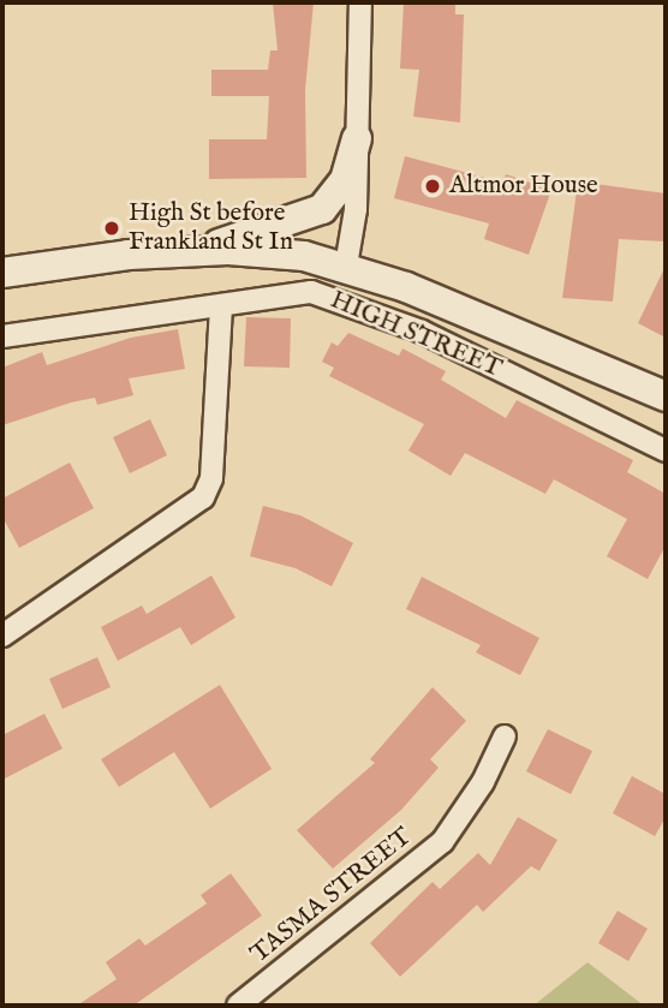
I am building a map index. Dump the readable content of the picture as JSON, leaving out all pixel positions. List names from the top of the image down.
{
  "streets": {
    "main road": ["HIGH STREET"],
    "street": ["TASMA STREET"]
  },
  "places": ["Altmor House", "High St before Frankland St In"]
}
